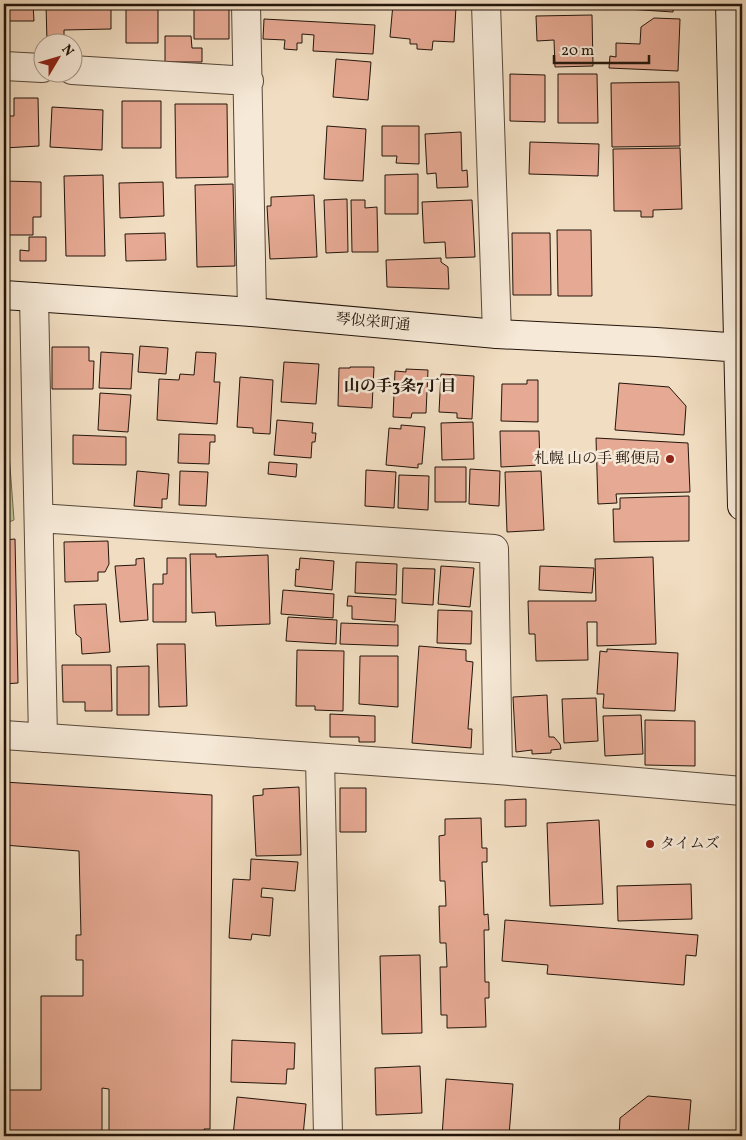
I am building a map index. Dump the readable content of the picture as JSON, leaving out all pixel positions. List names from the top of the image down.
{
  "streets": {
    "street": ["琴似栄町通"]
  },
  "districts": ["山の手3条7丁目"],
  "places": ["札幌 山の手 郵便局", "タイムズ"],
  "scale_bar": "20 m",
  "north": "top right"
}
